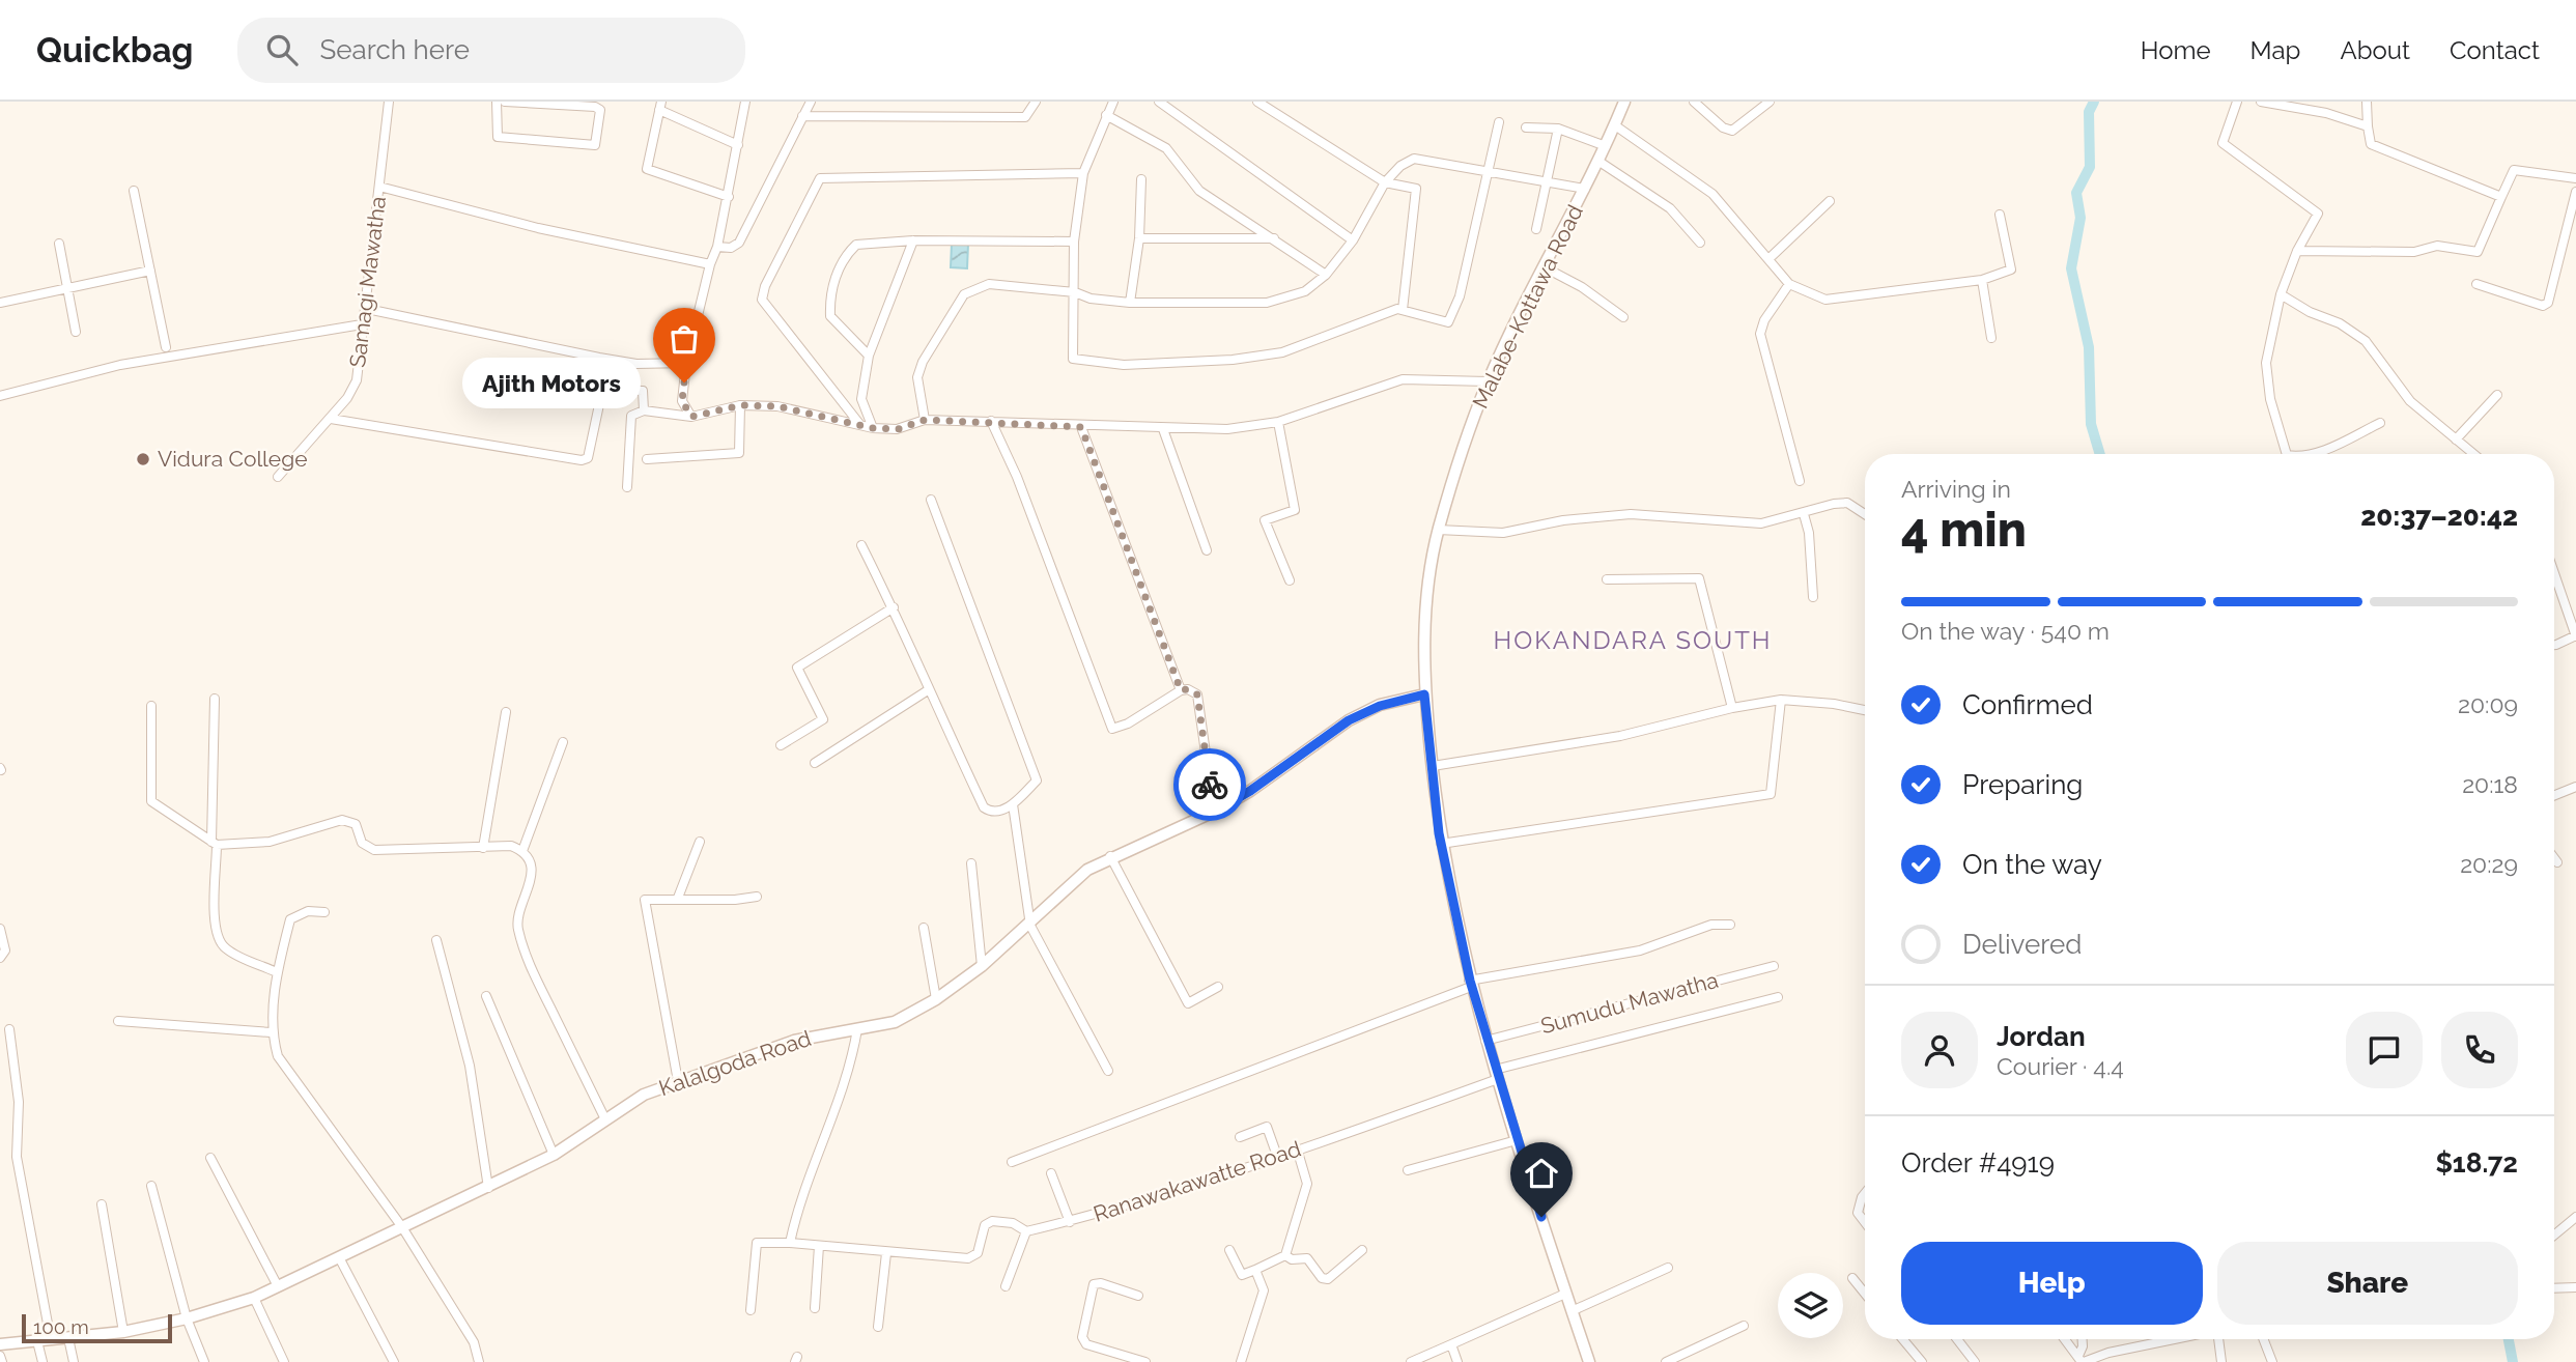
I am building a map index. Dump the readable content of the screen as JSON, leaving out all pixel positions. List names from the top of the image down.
{
  "streets": {
    "street": [
      "Samagi Mawatha",
      "Malabe-Kottawa Road",
      "Sumudu Mawatha",
      "Kalalgoda Road",
      "Ranawakawatte Road"
    ]
  },
  "crossings": [
    ["Malabe-Kottawa Road", "Sumudu Mawatha"],
    ["Malabe-Kottawa Road", "Kalalgoda Road"],
    ["Malabe-Kottawa Road", "Ranawakawatte Road"]
  ],
  "districts": ["HOKANDARA SOUTH"],
  "places": ["Ajith Motors", "Vidura College"],
  "scale_bar": "100 m",
  "page": {
    "header": "Quickbag",
    "search": "Search here",
    "nav": [
      "Home",
      "Map",
      "About",
      "Contact"
    ],
    "bubble": "Ajith Motors",
    "heading": ["4 min", "Arriving in", "20:37–20:42"],
    "panel": [
      "Jordan",
      "Courier · 4.4",
      "Order #4919",
      "$18.72"
    ],
    "bar": "On the way · 540 m",
    "list": [
      ["Confirmed", "20:09"],
      ["Preparing", "20:18"],
      ["On the way", "20:29"],
      "Delivered"
    ],
    "buttons": ["Help", "Share"],
    "scale": "100 m"
  }
}
